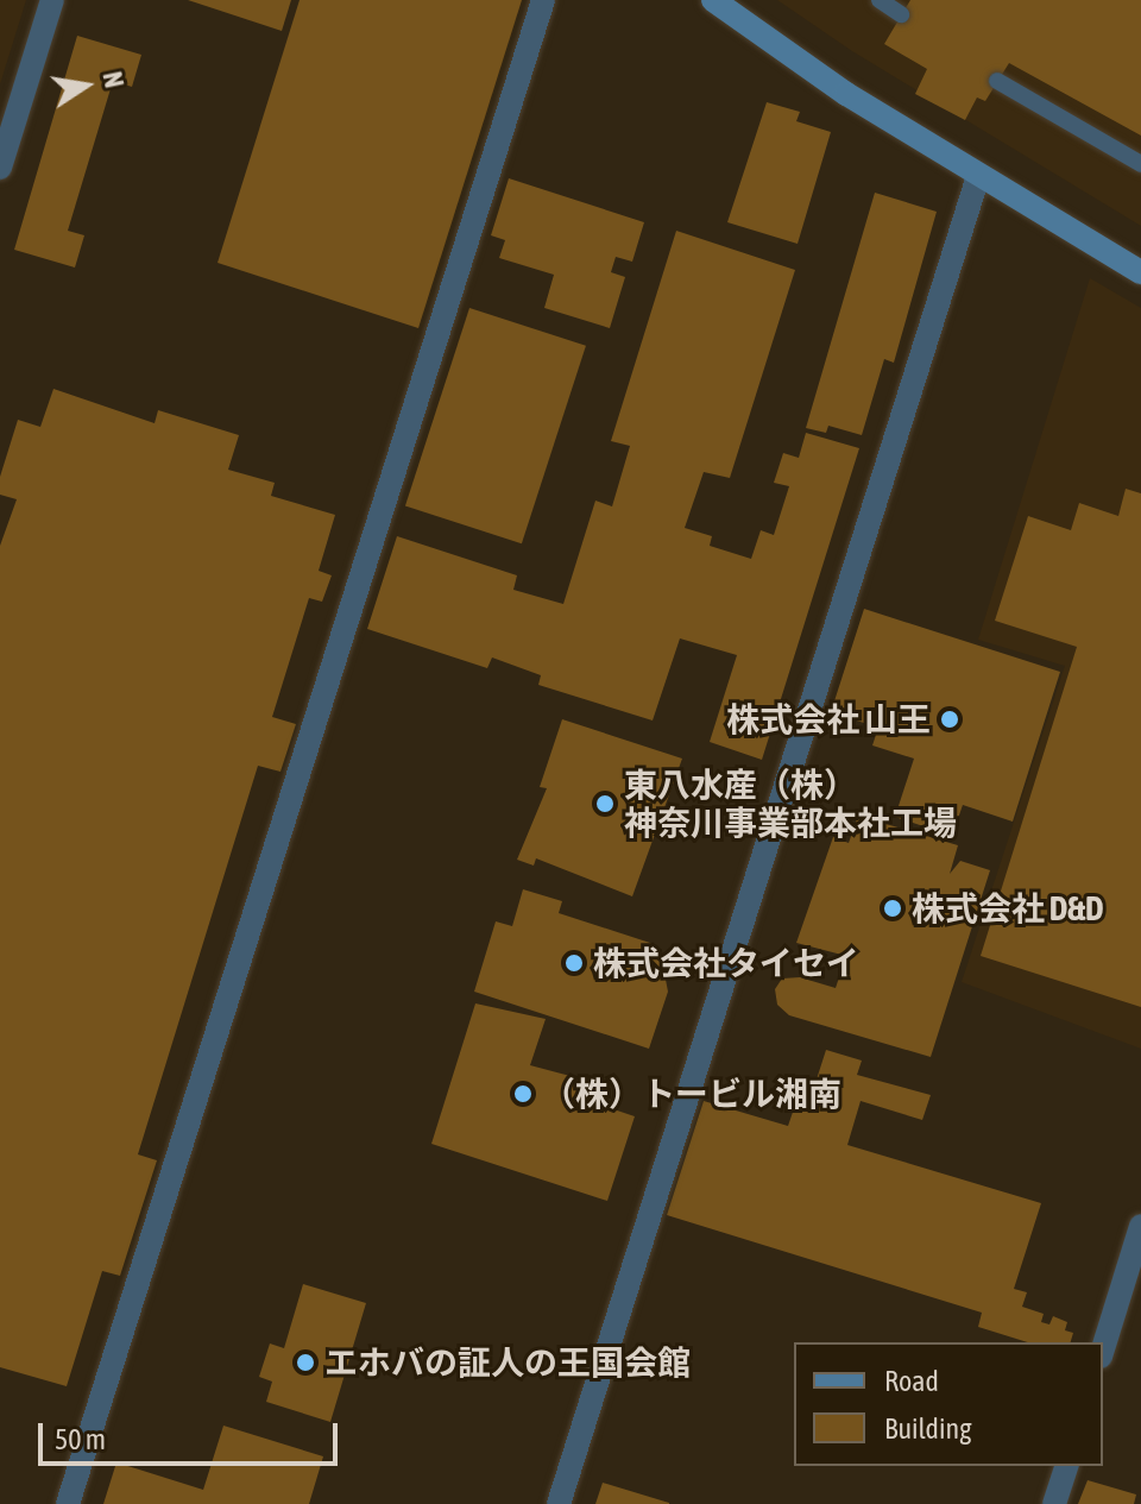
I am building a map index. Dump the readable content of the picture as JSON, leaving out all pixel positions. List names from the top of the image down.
{
  "places": [
    "株式会社 山王",
    "東八水産（株） 神奈川事業部本社工場",
    "株式会社 D&D",
    "株式会社タイセイ",
    "（株）トービル湘南",
    "エホバの証人の王国会館"
  ],
  "legend": ["Road", "Building"],
  "scale_bar": "50 m",
  "north": "right"
}
